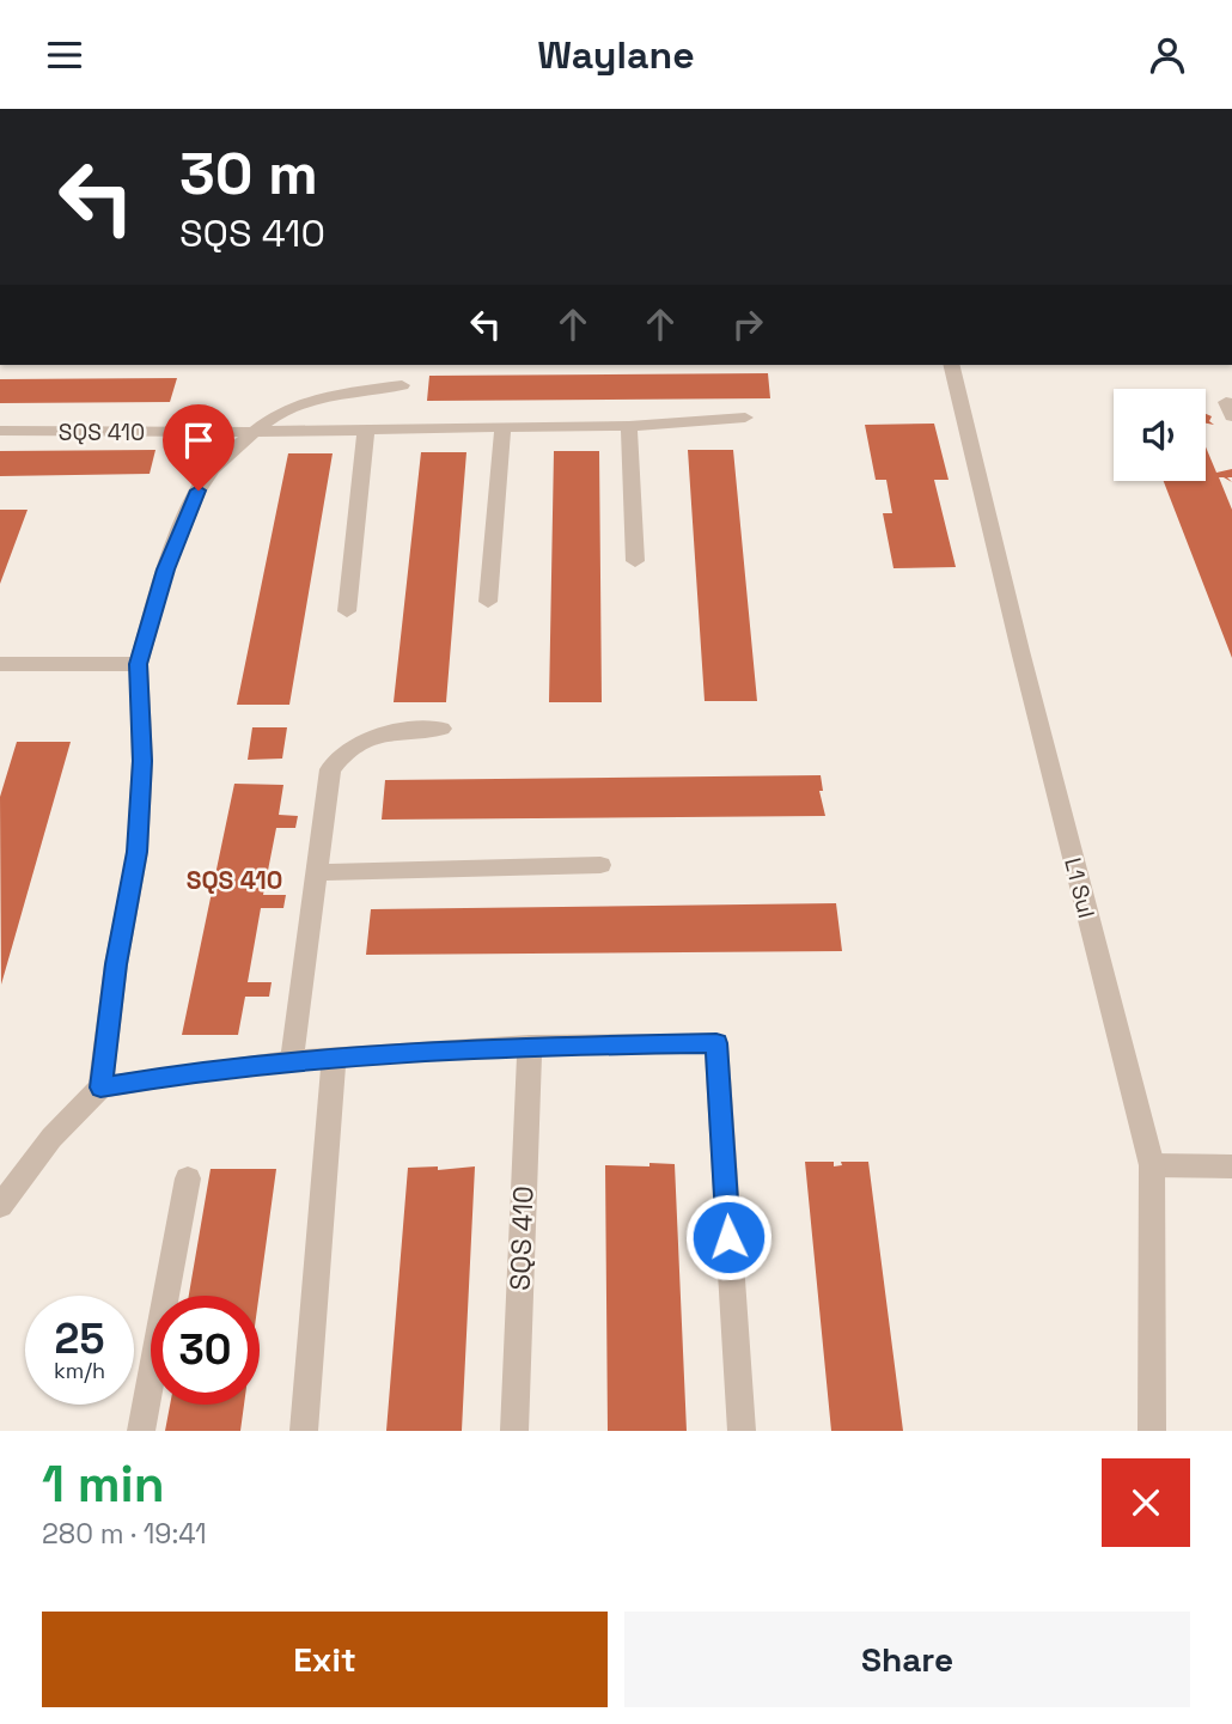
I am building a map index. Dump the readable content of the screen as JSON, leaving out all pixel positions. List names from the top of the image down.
{
  "streets": {
    "street": ["SQS 410", "L1 Sul"]
  },
  "districts": ["SQS 410"],
  "page": {
    "header": "Waylane",
    "turn": ["30 m", "SQS 410"],
    "speed": "25 km/h",
    "limit": "30",
    "heading": ["1 min", "280 m · 19:41"],
    "buttons": ["Exit", "Share"]
  }
}
